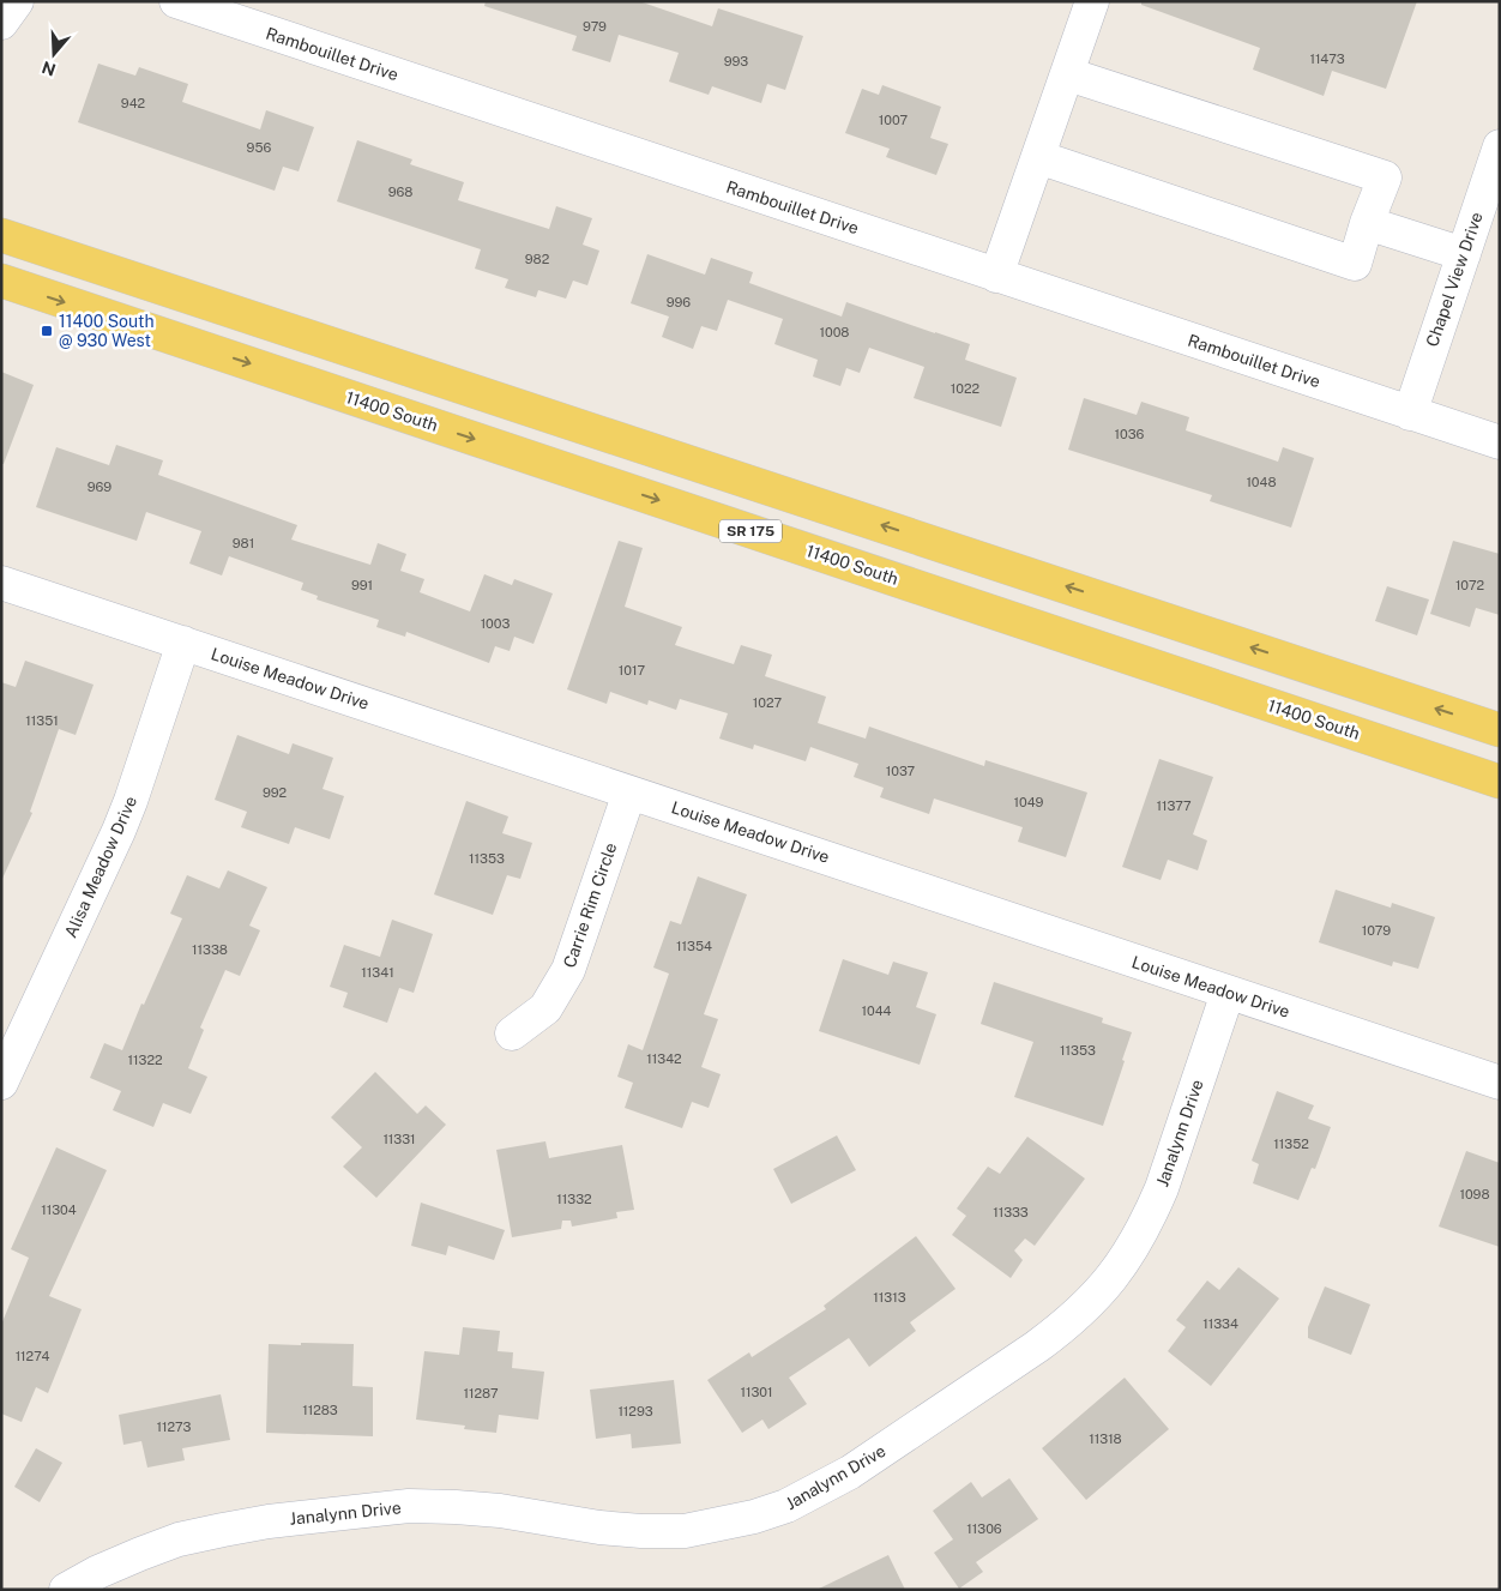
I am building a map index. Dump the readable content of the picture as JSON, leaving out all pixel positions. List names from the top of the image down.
{
  "streets": {
    "main road": ["11400 South", "SR 175"],
    "street": [
      "Rambouillet Drive",
      "Chapel View Drive",
      "Louise Meadow Drive",
      "Alisa Meadow Drive",
      "Carrie Rim Circle",
      "Janalynn Drive"
    ]
  },
  "crossings": [
    ["Rambouillet Drive", "Chapel View Drive"],
    ["Louise Meadow Drive", "Alisa Meadow Drive"],
    ["Louise Meadow Drive", "Carrie Rim Circle"],
    ["Louise Meadow Drive", "Janalynn Drive"]
  ],
  "places": {
    "transit": ["11400 South @ 930 West"]
  },
  "house_numbers": [
    "979",
    "11473",
    "993",
    "942",
    "1007",
    "956",
    "968",
    "982",
    "996",
    "1008",
    "1022",
    "1036",
    "1048",
    "969",
    "981",
    "991",
    "1072",
    "1003",
    "1017",
    "1027",
    "11351",
    "1037",
    "992",
    "1049",
    "11377",
    "11353",
    "1079",
    "11354",
    "11338",
    "11341",
    "1044",
    "11353",
    "11342",
    "11322",
    "11331",
    "11352",
    "1098",
    "11332",
    "11304",
    "11333",
    "11313",
    "11334",
    "11274",
    "11301",
    "11287",
    "11283",
    "11293",
    "11273",
    "11318",
    "11306"
  ],
  "north": "bottom"
}
